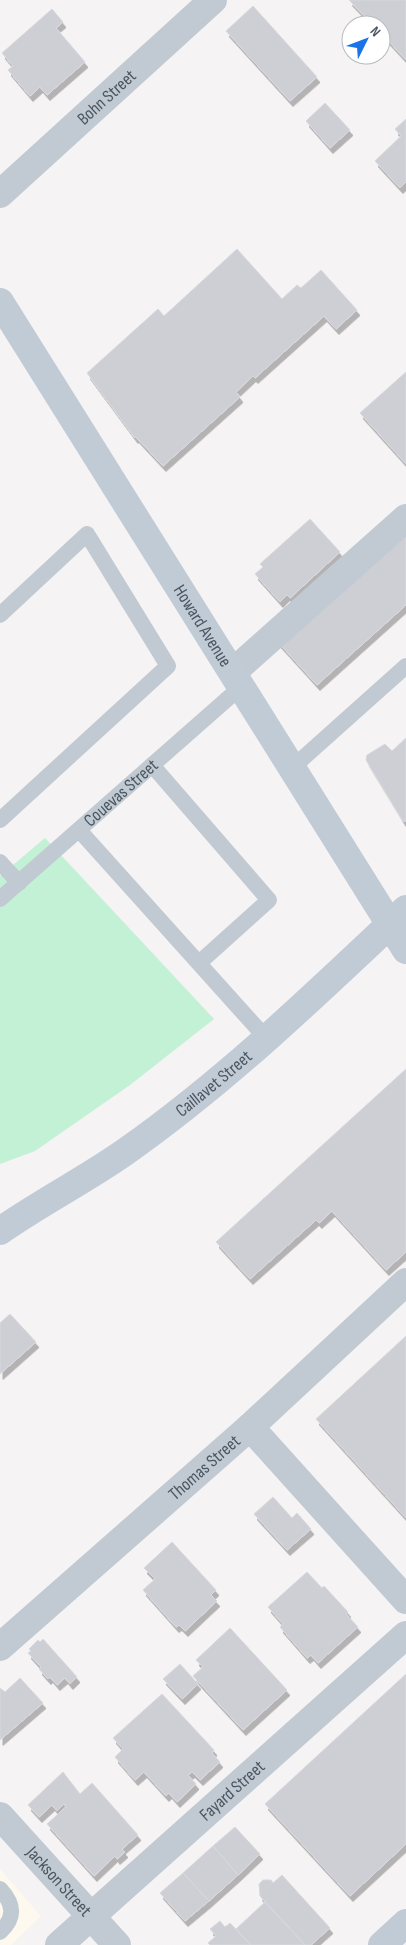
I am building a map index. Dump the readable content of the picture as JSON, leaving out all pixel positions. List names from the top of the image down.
{
  "streets": {
    "main road": ["Howard Avenue", "Caillavet Street"],
    "street": [
      "Bohn Street",
      "Couevas Street",
      "Thomas Street",
      "Fayard Street",
      "Jackson Street"
    ]
  },
  "crossings": [
    ["Howard Avenue", "Couevas Street"],
    ["Howard Avenue", "Caillavet Street"],
    ["Fayard Street", "Jackson Street"]
  ],
  "north": "top right"
}
